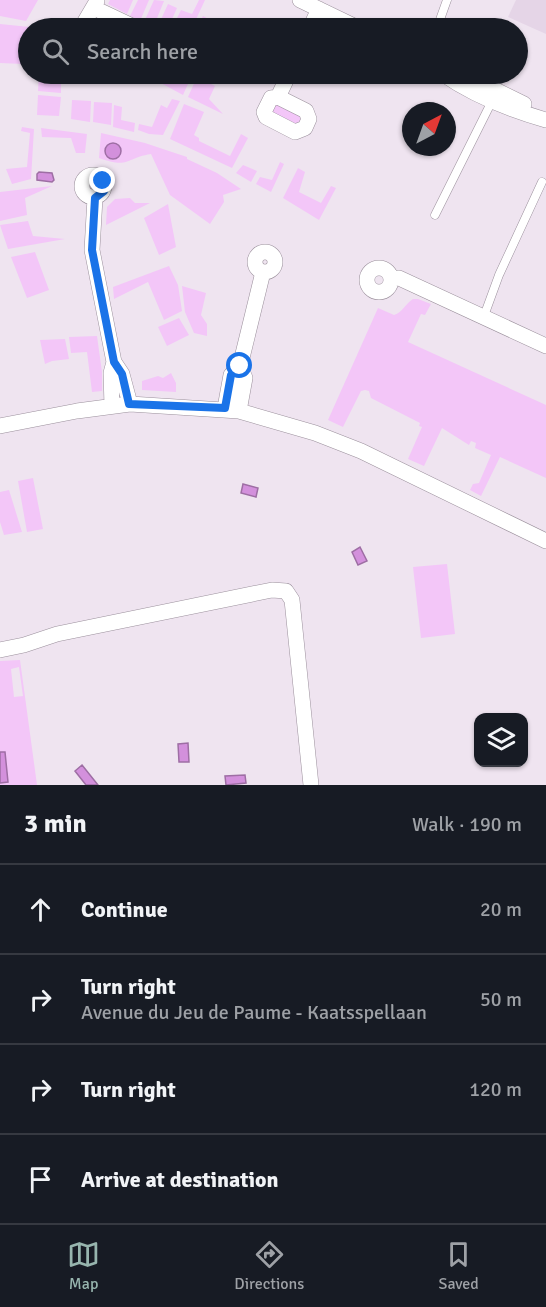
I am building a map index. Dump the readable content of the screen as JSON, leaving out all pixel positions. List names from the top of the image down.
{
  "north": "top right",
  "page": {
    "search": "Search here",
    "heading": ["3 min", "Walk · 190 m"],
    "list": [
      ["Continue", "20 m"],
      ["Turn right", "Avenue du Jeu de Paume - Kaatsspellaan", "50 m"],
      ["Turn right", "120 m"],
      "Arrive at destination"
    ],
    "nav": ["Map", "Directions", "Saved"]
  }
}
